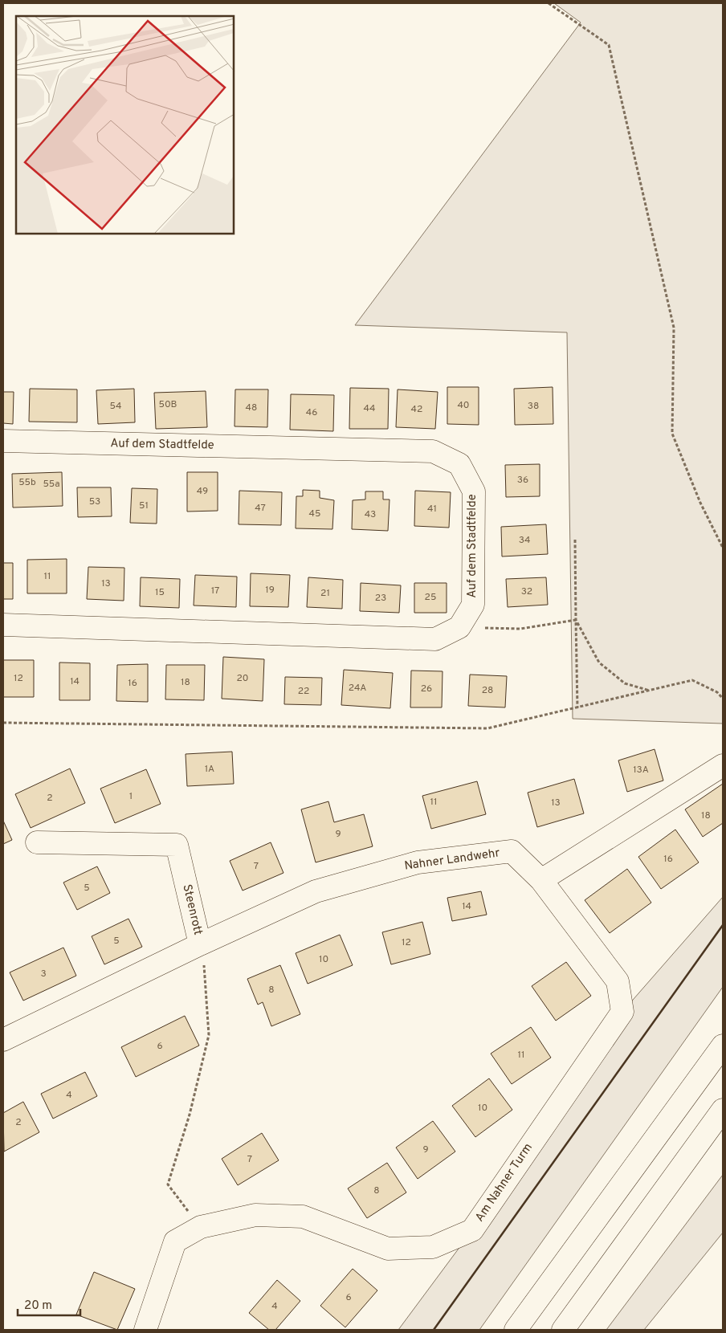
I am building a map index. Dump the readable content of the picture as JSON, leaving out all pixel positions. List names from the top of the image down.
{
  "streets": {
    "main road": [
      "Auf dem Stadtfelde",
      "Nahner Landwehr",
      "Steenrott",
      "Am Nahner Turm"
    ]
  },
  "crossings": [
    ["Nahner Landwehr", "Steenrott"],
    ["Nahner Landwehr", "Am Nahner Turm"]
  ],
  "house_numbers": [
    "50B",
    "40",
    "54",
    "38",
    "48",
    "44",
    "42",
    "46",
    "36",
    "55b",
    "55a",
    "49",
    "53",
    "51",
    "47",
    "41",
    "45",
    "43",
    "34",
    "11",
    "13",
    "19",
    "17",
    "32",
    "15",
    "21",
    "25",
    "23",
    "12",
    "20",
    "14",
    "18",
    "16",
    "24A",
    "26",
    "28",
    "22",
    "1A",
    "13A",
    "1",
    "2",
    "11",
    "13",
    "18",
    "9",
    "16",
    "7",
    "5",
    "14",
    "5",
    "12",
    "10",
    "3",
    "8",
    "6",
    "11",
    "4",
    "10",
    "2",
    "9",
    "7",
    "8",
    "6",
    "4"
  ],
  "scale_bar": "20 m"
}
